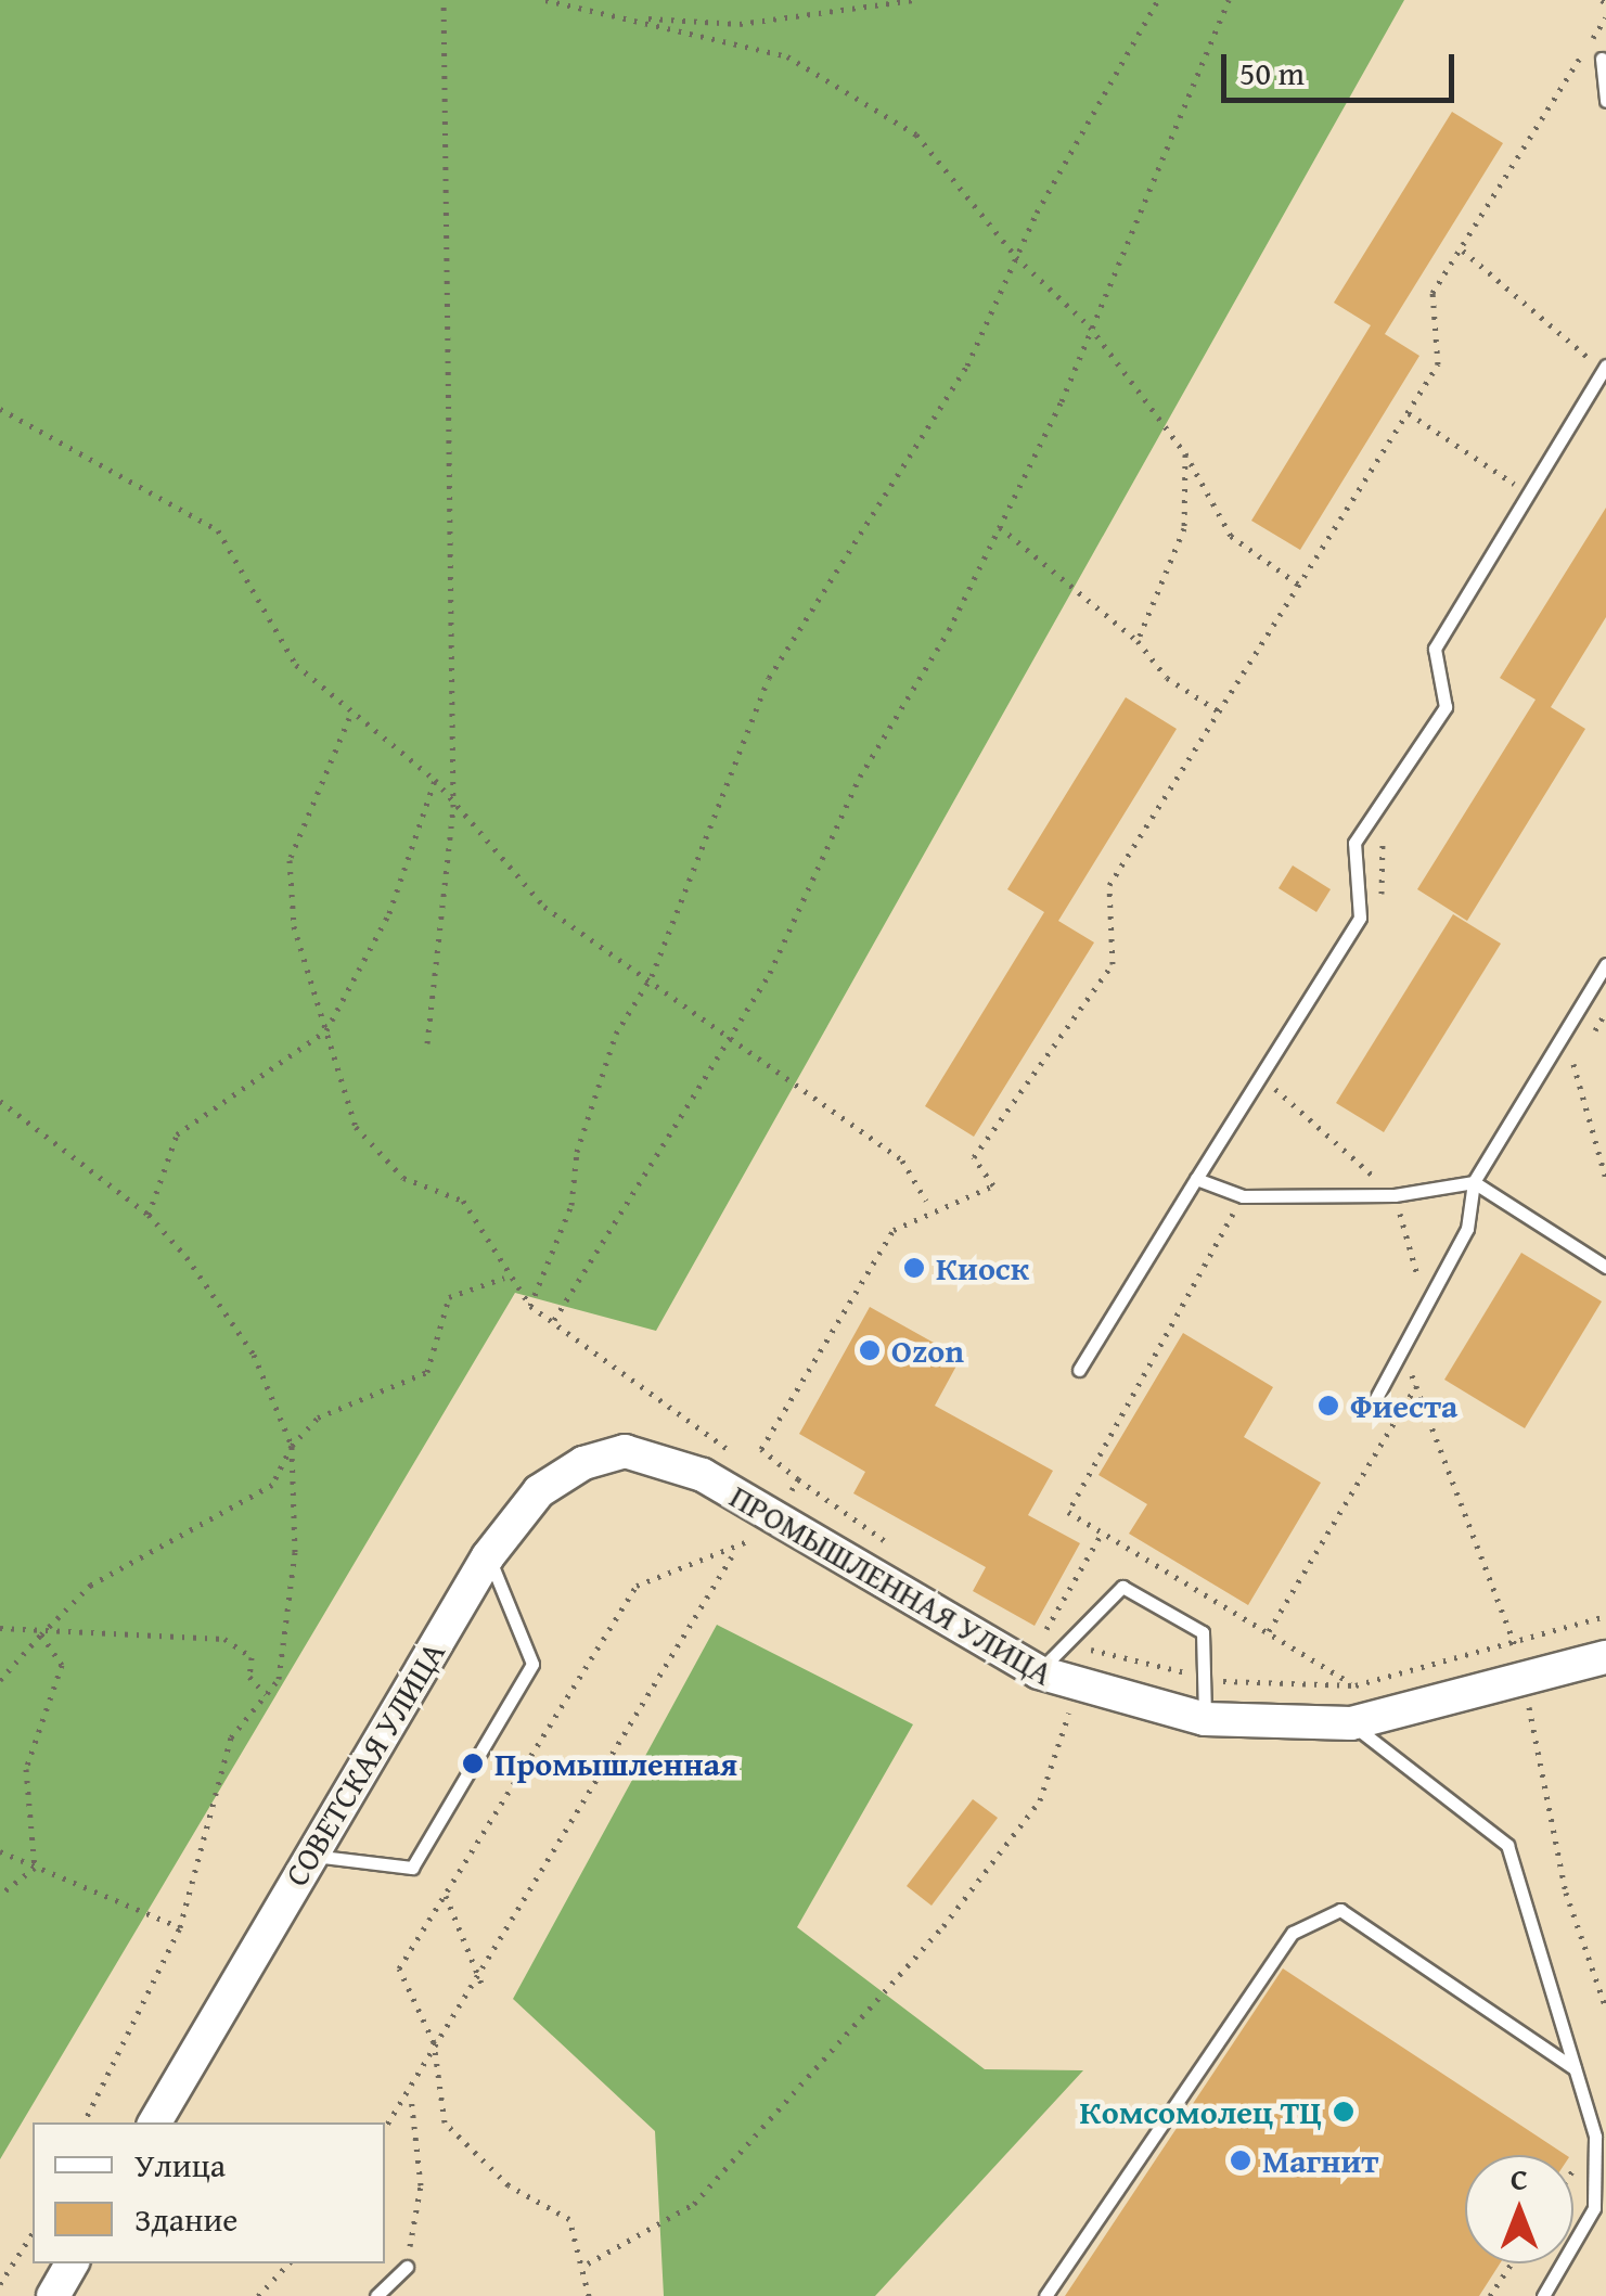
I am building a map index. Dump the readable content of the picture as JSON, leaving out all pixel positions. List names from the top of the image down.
{
  "streets": {
    "street": ["ПРОМЫШЛЕННАЯ УЛИЦА", "СОВЕТСКАЯ УЛИЦА"]
  },
  "crossings": [
    ["ПРОМЫШЛЕННАЯ УЛИЦА", "СОВЕТСКАЯ УЛИЦА"]
  ],
  "places": [
    "Киоск",
    "Ozon",
    "Фиеста",
    "Промышленная",
    "Комсомолец ТЦ",
    "Магнит"
  ],
  "legend": ["Улица", "Здание"],
  "scale_bar": "50 m",
  "north": "top"
}
